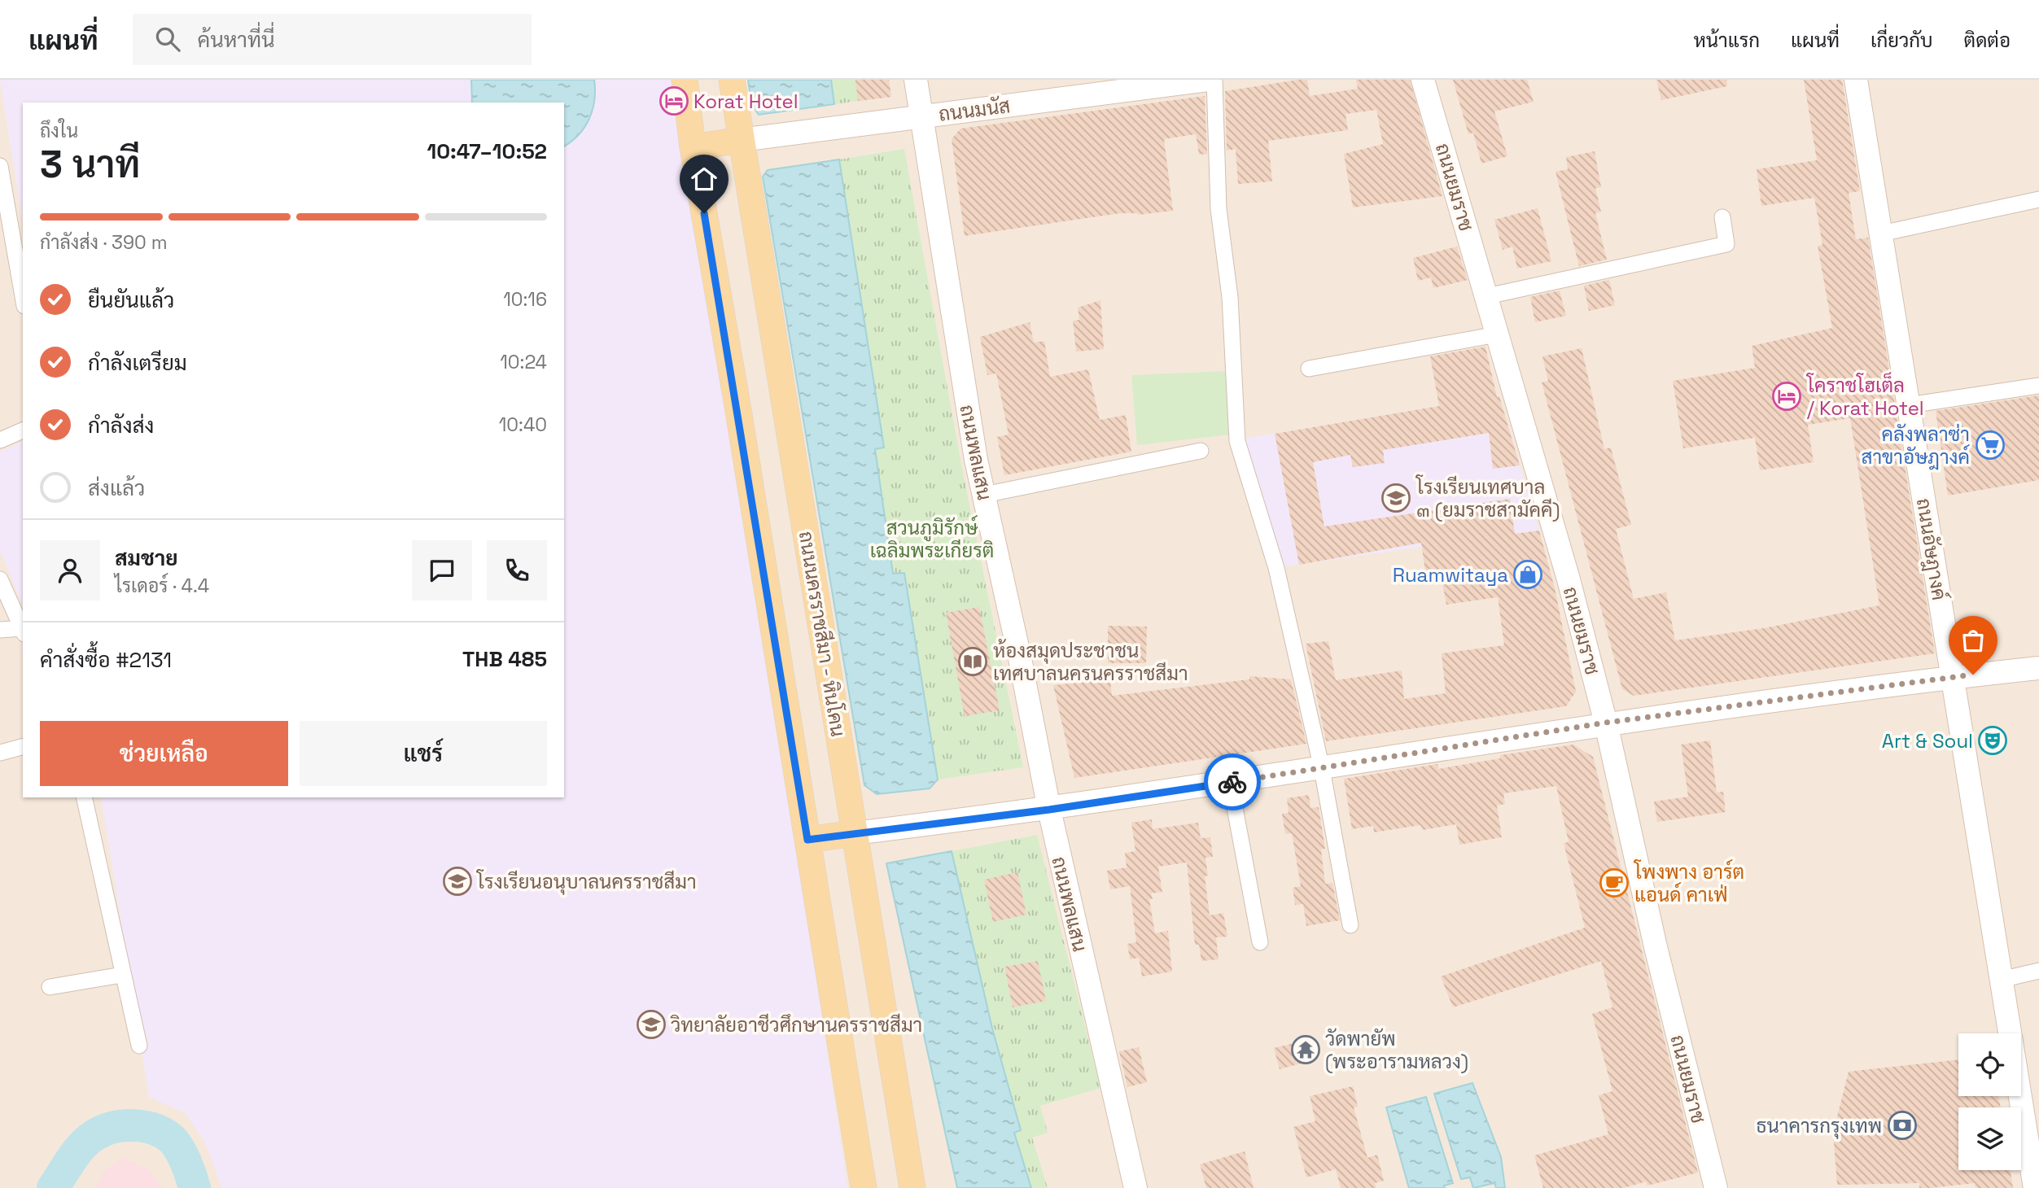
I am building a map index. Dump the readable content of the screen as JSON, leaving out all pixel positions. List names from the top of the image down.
{
  "streets": {
    "main road": ["ถนนนครราชสีมา - หินโคน"],
    "street": [
      "ถนนมนัส",
      "ถนนยมราช",
      "ถนนพลแสน",
      "ถนนอัษฎางค์"
    ]
  },
  "crossings": [
    ["ถนนมนัส", "ถนนพลแสน"],
    ["ถนนมนัส", "ถนนนครราชสีมา - หินโคน"]
  ],
  "parks": ["สวนภูมิรักษ์ เฉลิมพระเกียรติ"],
  "places": {
    "hotel": ["Korat Hotel", "โคราชโฮเต็ล / Korat Hotel"],
    "supermarket": ["คลังพลาซ่า สาขาอัษฎางค์"],
    "school or university": ["โรงเรียนเทศบาล ๓ (ยมราชสามัคคี)", "โรงเรียนอนุบาลนครราชสีมา", "วิทยาลัยอาชีวศึกษานครราชสีมา"],
    "shop": ["Ruamwitaya"],
    "library": ["ห้องสมุดประชาชน เทศบาลนครนครราชสีมา"],
    "theatre": ["Art & Soul"],
    "cafe": ["โพงพาง อาร์ต แอนด์ คาเฟ่"],
    "temple": ["วัดพายัพ (พระอารามหลวง)"],
    "bank": ["ธนาคารกรุงเทพ"]
  },
  "page": {
    "header": "แผนที่",
    "search": "ค้นหาที่นี่",
    "nav": [
      "หน้าแรก",
      "แผนที่",
      "เกี่ยวกับ",
      "ติดต่อ"
    ],
    "heading": ["3 นาที", "ถึงใน", "10:47–10:52"],
    "panel": [
      "สมชาย",
      "ไรเดอร์ · 4.4",
      "คำสั่งซื้อ #2131",
      "THB 485"
    ],
    "bar": "กำลังส่ง · 390 m",
    "list": [
      ["ยืนยันแล้ว", "10:16"],
      ["กำลังเตรียม", "10:24"],
      ["กำลังส่ง", "10:40"],
      "ส่งแล้ว"
    ],
    "buttons": ["ช่วยเหลือ", "แชร์"]
  }
}
